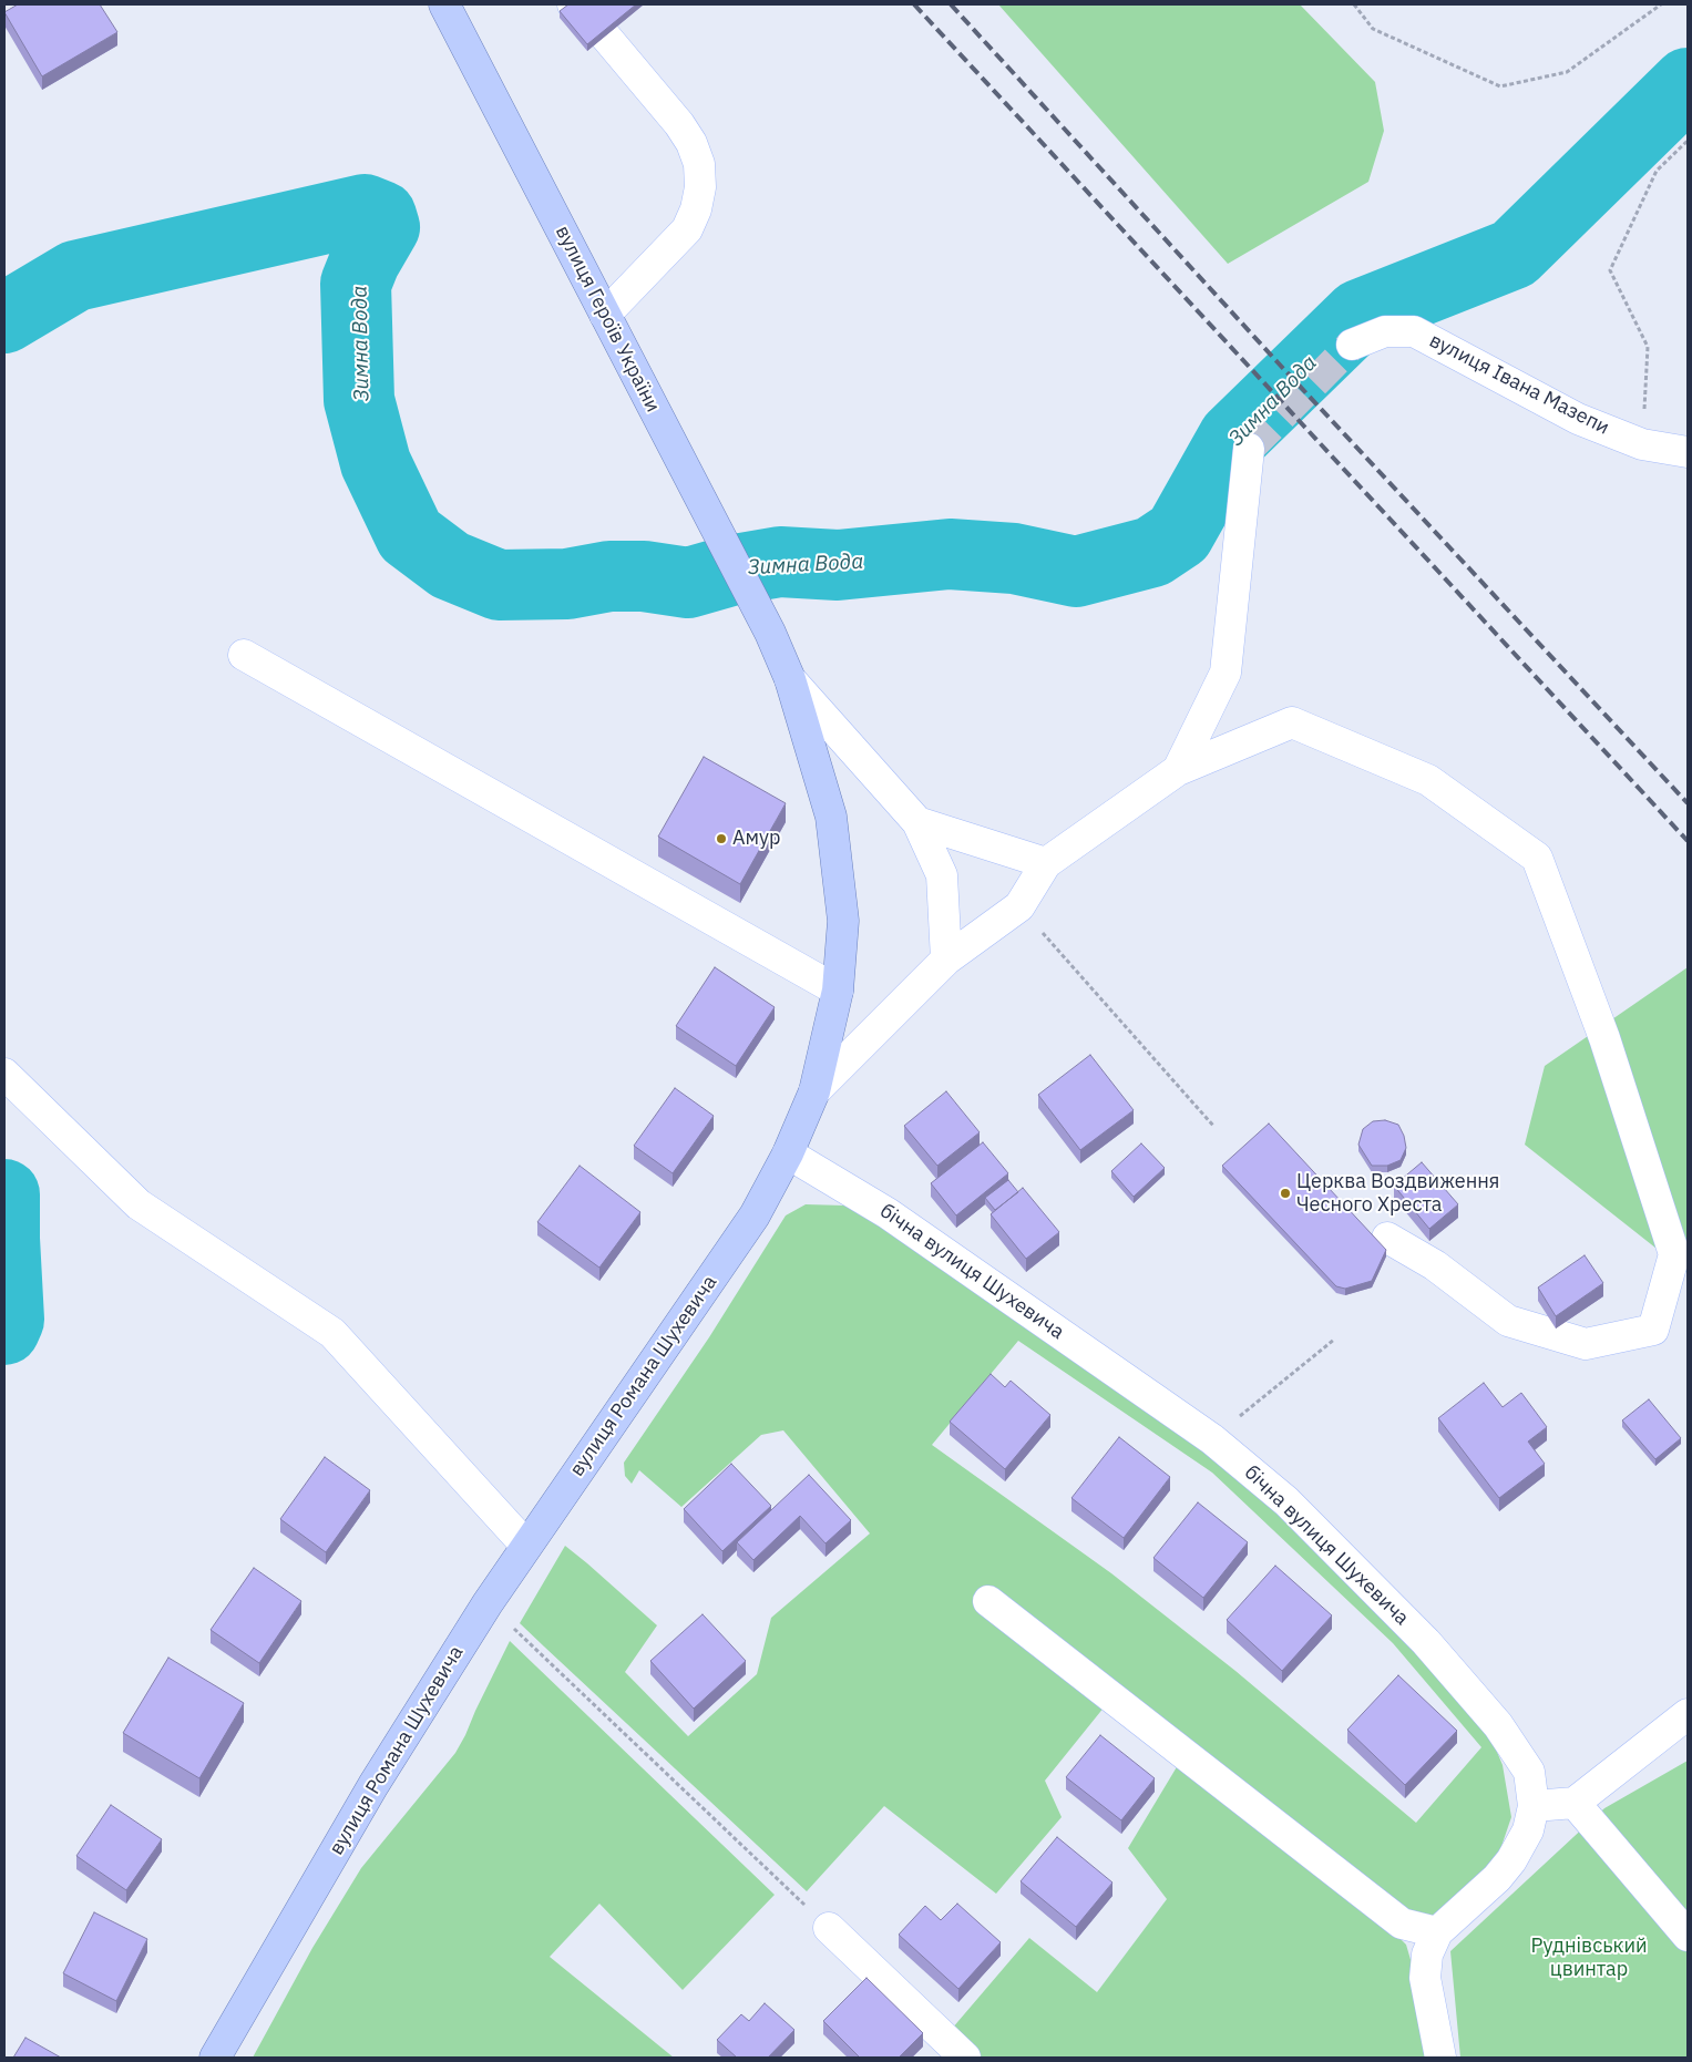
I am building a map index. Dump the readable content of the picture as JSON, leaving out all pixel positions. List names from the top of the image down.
{
  "streets": {
    "main road": ["вулиця Героїв України", "вулиця Романа Шухевича"],
    "street": ["вулиця Івана Мазепи", "бічна вулиця Шухевича"]
  },
  "crossings": [
    ["вулиця Героїв України", "вулиця Романа Шухевича"],
    ["бічна вулиця Шухевича", "вулиця Романа Шухевича"]
  ],
  "water": ["Зимна Вода"],
  "parks": ["Руднівський цвинтар"],
  "places": ["Амур", "Церква Воздвиження Чесного Хреста"]
}
